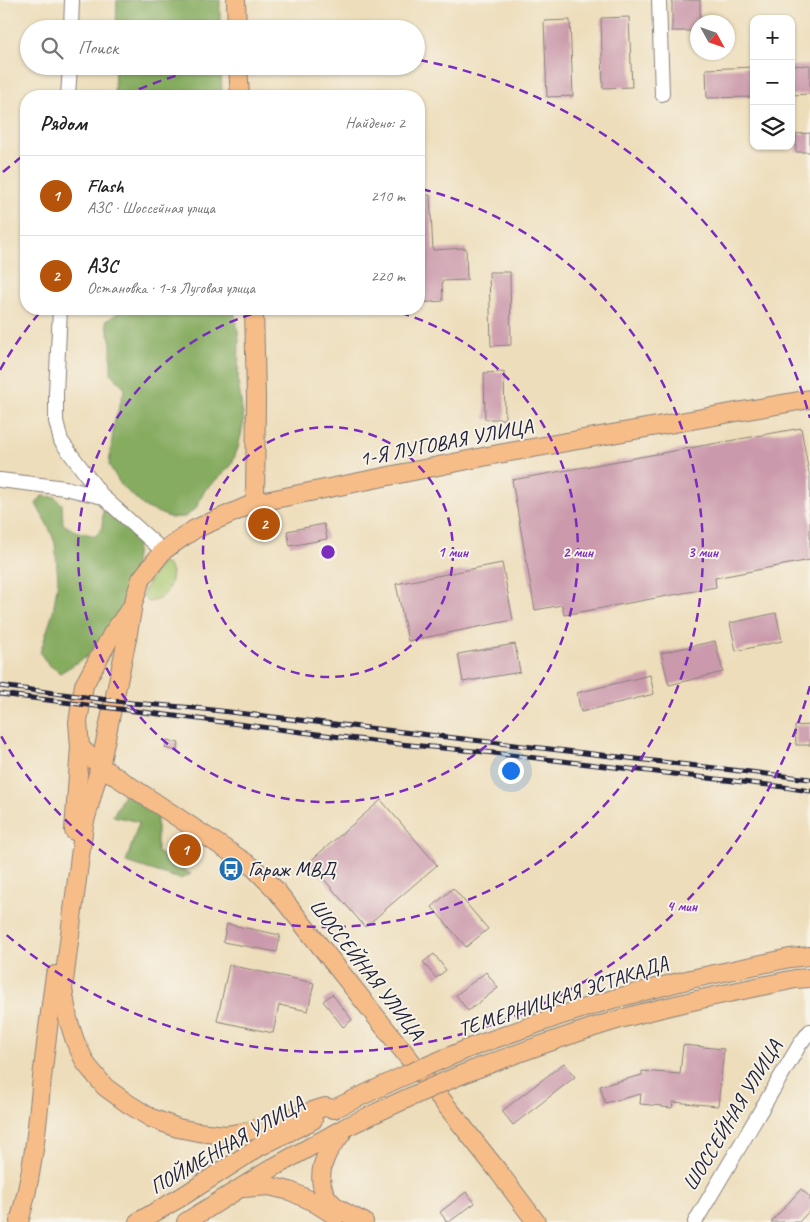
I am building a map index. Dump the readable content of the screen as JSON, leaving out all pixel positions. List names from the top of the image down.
{
  "streets": {
    "main road": [
      "1-Я ЛУГОВАЯ УЛИЦА",
      "ШОССЕЙНАЯ УЛИЦА",
      "ТЕМЕРНИЦКАЯ ЭСТАКАДА",
      "ПОЙМЕННАЯ УЛИЦА"
    ]
  },
  "crossings": [
    ["ТЕМЕРНИЦКАЯ ЭСТАКАДА", "ПОЙМЕННАЯ УЛИЦА"]
  ],
  "places": {
    "bus stop": ["Гараж МВД"]
  },
  "north": "bottom right",
  "page": {
    "map_buttons": ["+", "−"],
    "search": "Поиск",
    "heading": ["Рядом", "Найдено: 2"],
    "list": [
      {
        "mark": "1",
        "name": "Flash",
        "note": "АЗС · Шоссейная улица",
        "value": "210 m"
      },
      {
        "mark": "2",
        "name": "АЗС",
        "note": "Остановка · 1-я Луговая улица",
        "value": "220 m"
      }
    ],
    "pins": ["2", "1"]
  },
  "rings": [
    "1 мин",
    "2 мин",
    "3 мин",
    "4 мин"
  ]
}
